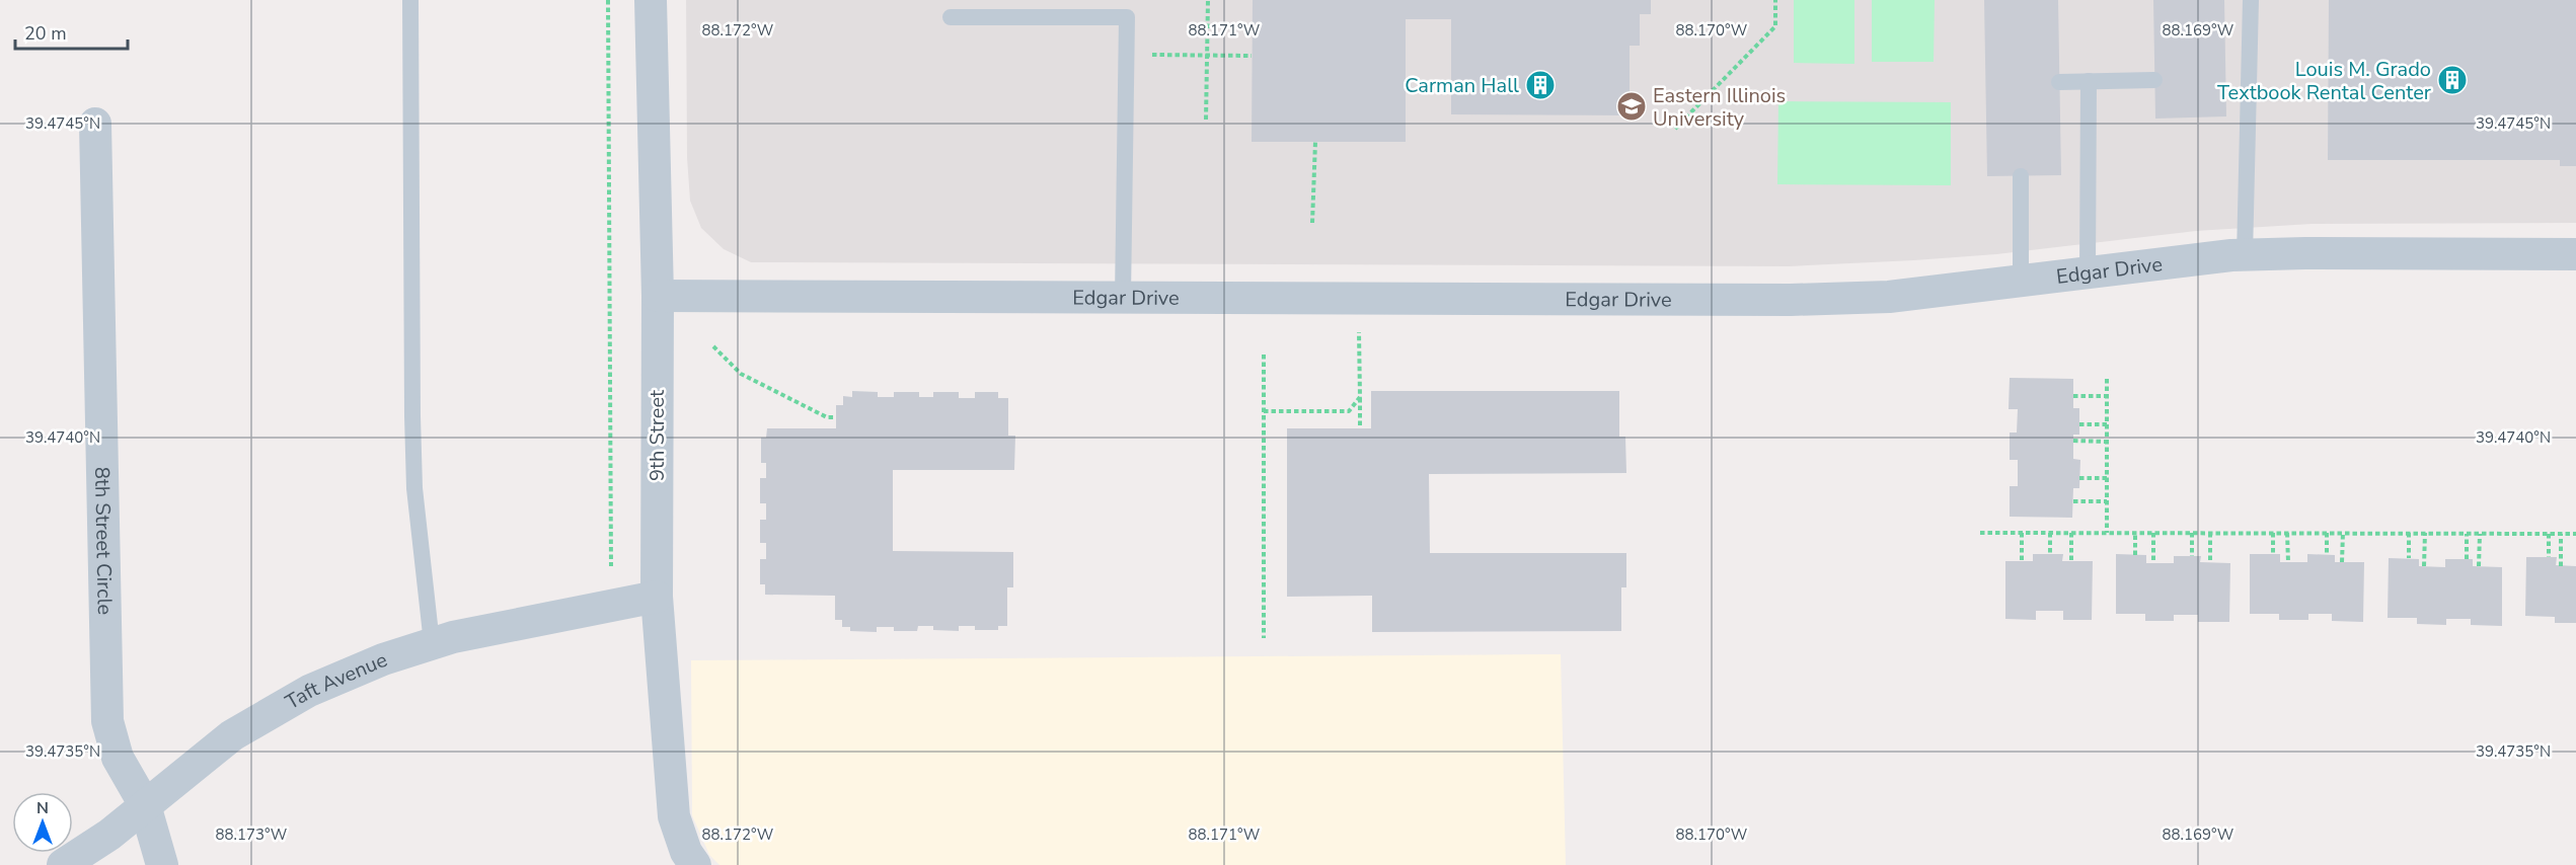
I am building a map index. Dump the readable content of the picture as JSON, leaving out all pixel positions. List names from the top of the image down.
{
  "streets": {
    "street": [
      "Edgar Drive",
      "9th Street",
      "8th Street Circle",
      "Taft Avenue"
    ]
  },
  "crossings": [
    ["Edgar Drive", "9th Street"],
    ["9th Street", "Taft Avenue"],
    ["8th Street Circle", "Taft Avenue"]
  ],
  "places": {
    "building": ["Louis M. Grado Textbook Rental Center", "Carman Hall"],
    "school or university": ["Eastern Illinois University"]
  },
  "scale_bar": "20 m",
  "north": "top",
  "coordinates": [
    "88.172°W",
    "88.171°W",
    "88.170°W",
    "88.169°W",
    "39.4745°N",
    "39.4740°N",
    "39.4735°N",
    "88.173°W"
  ]
}
